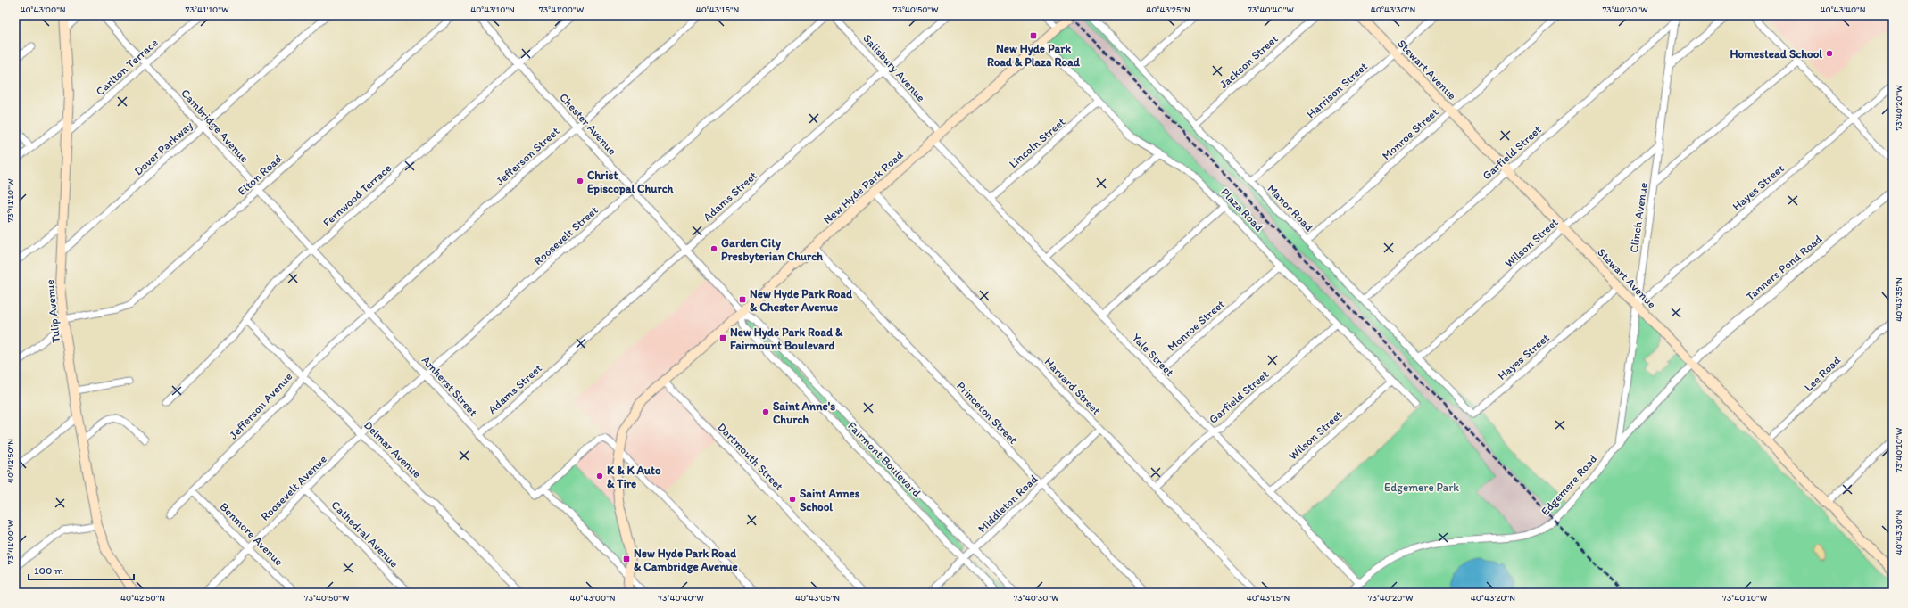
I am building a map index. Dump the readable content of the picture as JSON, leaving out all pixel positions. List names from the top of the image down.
{
  "streets": {
    "main road": ["Stewart Avenue", "New Hyde Park Road", "Tulip Avenue"],
    "street": [
      "Jackson Street",
      "Carlton Terrace",
      "Salisbury Avenue",
      "Harrison Street",
      "Chester Avenue",
      "Cambridge Avenue",
      "Monroe Street",
      "Lincoln Street",
      "Dover Parkway",
      "Garfield Street",
      "Jefferson Street",
      "Elton Road",
      "Hayes Street",
      "Fernwood Terrace",
      "Adams Street",
      "Manor Road",
      "Plaza Road",
      "Clinch Avenue",
      "Roosevelt Street",
      "Wilson Street",
      "Tanners Pond Road",
      "Yale Street",
      "Lee Road",
      "Amherst Street",
      "Harvard Street",
      "Jefferson Avenue",
      "Princeton Street",
      "Delmar Avenue",
      "Dartmouth Street",
      "Fairmont Boulevard",
      "Edgemere Road",
      "Roosevelt Avenue",
      "Middleton Road",
      "Benmore Avenue",
      "Cathedral Avenue"
    ]
  },
  "crossings": [
    ["Jackson Street", "Manor Road"],
    ["Carlton Terrace", "Cambridge Avenue"],
    ["Carlton Terrace", "Tulip Avenue"],
    ["Salisbury Avenue", "New Hyde Park Road"],
    ["Salisbury Avenue", "Adams Street"],
    ["Salisbury Avenue", "Yale Street"],
    ["Stewart Avenue", "Harrison Street"],
    ["Stewart Avenue", "Monroe Street"],
    ["Stewart Avenue", "Garfield Street"],
    ["Stewart Avenue", "Hayes Street"],
    ["Stewart Avenue", "Clinch Avenue"],
    ["Stewart Avenue", "Wilson Street"],
    ["Stewart Avenue", "Tanners Pond Road"],
    ["Stewart Avenue", "Lee Road"],
    ["Stewart Avenue", "Edgemere Road"],
    ["Harrison Street", "Manor Road"],
    ["Chester Avenue", "Jefferson Street"],
    ["Chester Avenue", "New Hyde Park Road"],
    ["Chester Avenue", "Fernwood Terrace"],
    ["Chester Avenue", "Adams Street"],
    ["Chester Avenue", "Roosevelt Street"],
    ["Chester Avenue", "Fairmont Boulevard"],
    ["Cambridge Avenue", "Dover Parkway"],
    ["Cambridge Avenue", "Elton Road"],
    ["Cambridge Avenue", "Fernwood Terrace"],
    ["Cambridge Avenue", "Amherst Street"],
    ["Monroe Street", "Manor Road"],
    ["Monroe Street", "Plaza Road"],
    ["Monroe Street", "Yale Street"],
    ["Lincoln Street", "Plaza Road"],
    ["Lincoln Street", "Yale Street"],
    ["Dover Parkway", "Tulip Avenue"],
    ["Garfield Street", "Manor Road"],
    ["Garfield Street", "Plaza Road"],
    ["Garfield Street", "Clinch Avenue"],
    ["Garfield Street", "Yale Street"],
    ["Garfield Street", "Harvard Street"],
    ["Jefferson Street", "Amherst Street"],
    ["Jefferson Street", "Jefferson Avenue"],
    ["Elton Road", "Tulip Avenue"],
    ["New Hyde Park Road", "Plaza Road"],
    ["New Hyde Park Road", "Yale Street"],
    ["New Hyde Park Road", "Harvard Street"],
    ["New Hyde Park Road", "Princeton Street"],
    ["New Hyde Park Road", "Dartmouth Street"],
    ["New Hyde Park Road", "Fairmont Boulevard"],
    ["Hayes Street", "Manor Road"],
    ["Hayes Street", "Clinch Avenue"],
    ["Fernwood Terrace", "Delmar Avenue"],
    ["Adams Street", "Amherst Street"],
    ["Manor Road", "Wilson Street"],
    ["Plaza Road", "Wilson Street"],
    ["Clinch Avenue", "Wilson Street"],
    ["Clinch Avenue", "Edgemere Road"],
    ["Roosevelt Street", "Amherst Street"],
    ["Roosevelt Street", "Roosevelt Avenue"],
    ["Wilson Street", "Yale Street"],
    ["Tanners Pond Road", "Edgemere Road"],
    ["Yale Street", "Edgemere Road"],
    ["Amherst Street", "Jefferson Avenue"],
    ["Harvard Street", "Middleton Road"],
    ["Jefferson Avenue", "Delmar Avenue"],
    ["Jefferson Avenue", "Benmore Avenue"],
    ["Princeton Street", "Middleton Road"],
    ["Delmar Avenue", "Roosevelt Avenue"],
    ["Fairmont Boulevard", "Middleton Road"],
    ["Roosevelt Avenue", "Benmore Avenue"],
    ["Roosevelt Avenue", "Cathedral Avenue"]
  ],
  "parks": ["Edgemere Park"],
  "places": {
    "transit": [
      "New Hyde Park Road & Plaza Road",
      "New Hyde Park Road & Chester Avenue",
      "New Hyde Park Road & Fairmount Boulevard",
      "New Hyde Park Road & Cambridge Avenue"
    ],
    "other": [
      "Homestead School",
      "Christ Episcopal Church",
      "Garden City Presbyterian Church",
      "Saint Anne's Church",
      "K & K Auto & Tire",
      "Saint Annes School"
    ]
  },
  "scale_bar": "100 m",
  "coordinates": [
    "40°43'00\"N",
    "73°41'10\"W",
    "40°43'10\"N",
    "73°41'00\"W",
    "40°43'15\"N",
    "73°40'50\"W",
    "40°43'25\"N",
    "73°40'40\"W",
    "40°43'30\"N",
    "73°40'30\"W",
    "40°43'40\"N",
    "73°40'20\"W",
    "40°43'35\"N",
    "73°40'10\"W",
    "40°42'50\"N",
    "40°43'05\"N",
    "40°43'20\"N"
  ]
}
